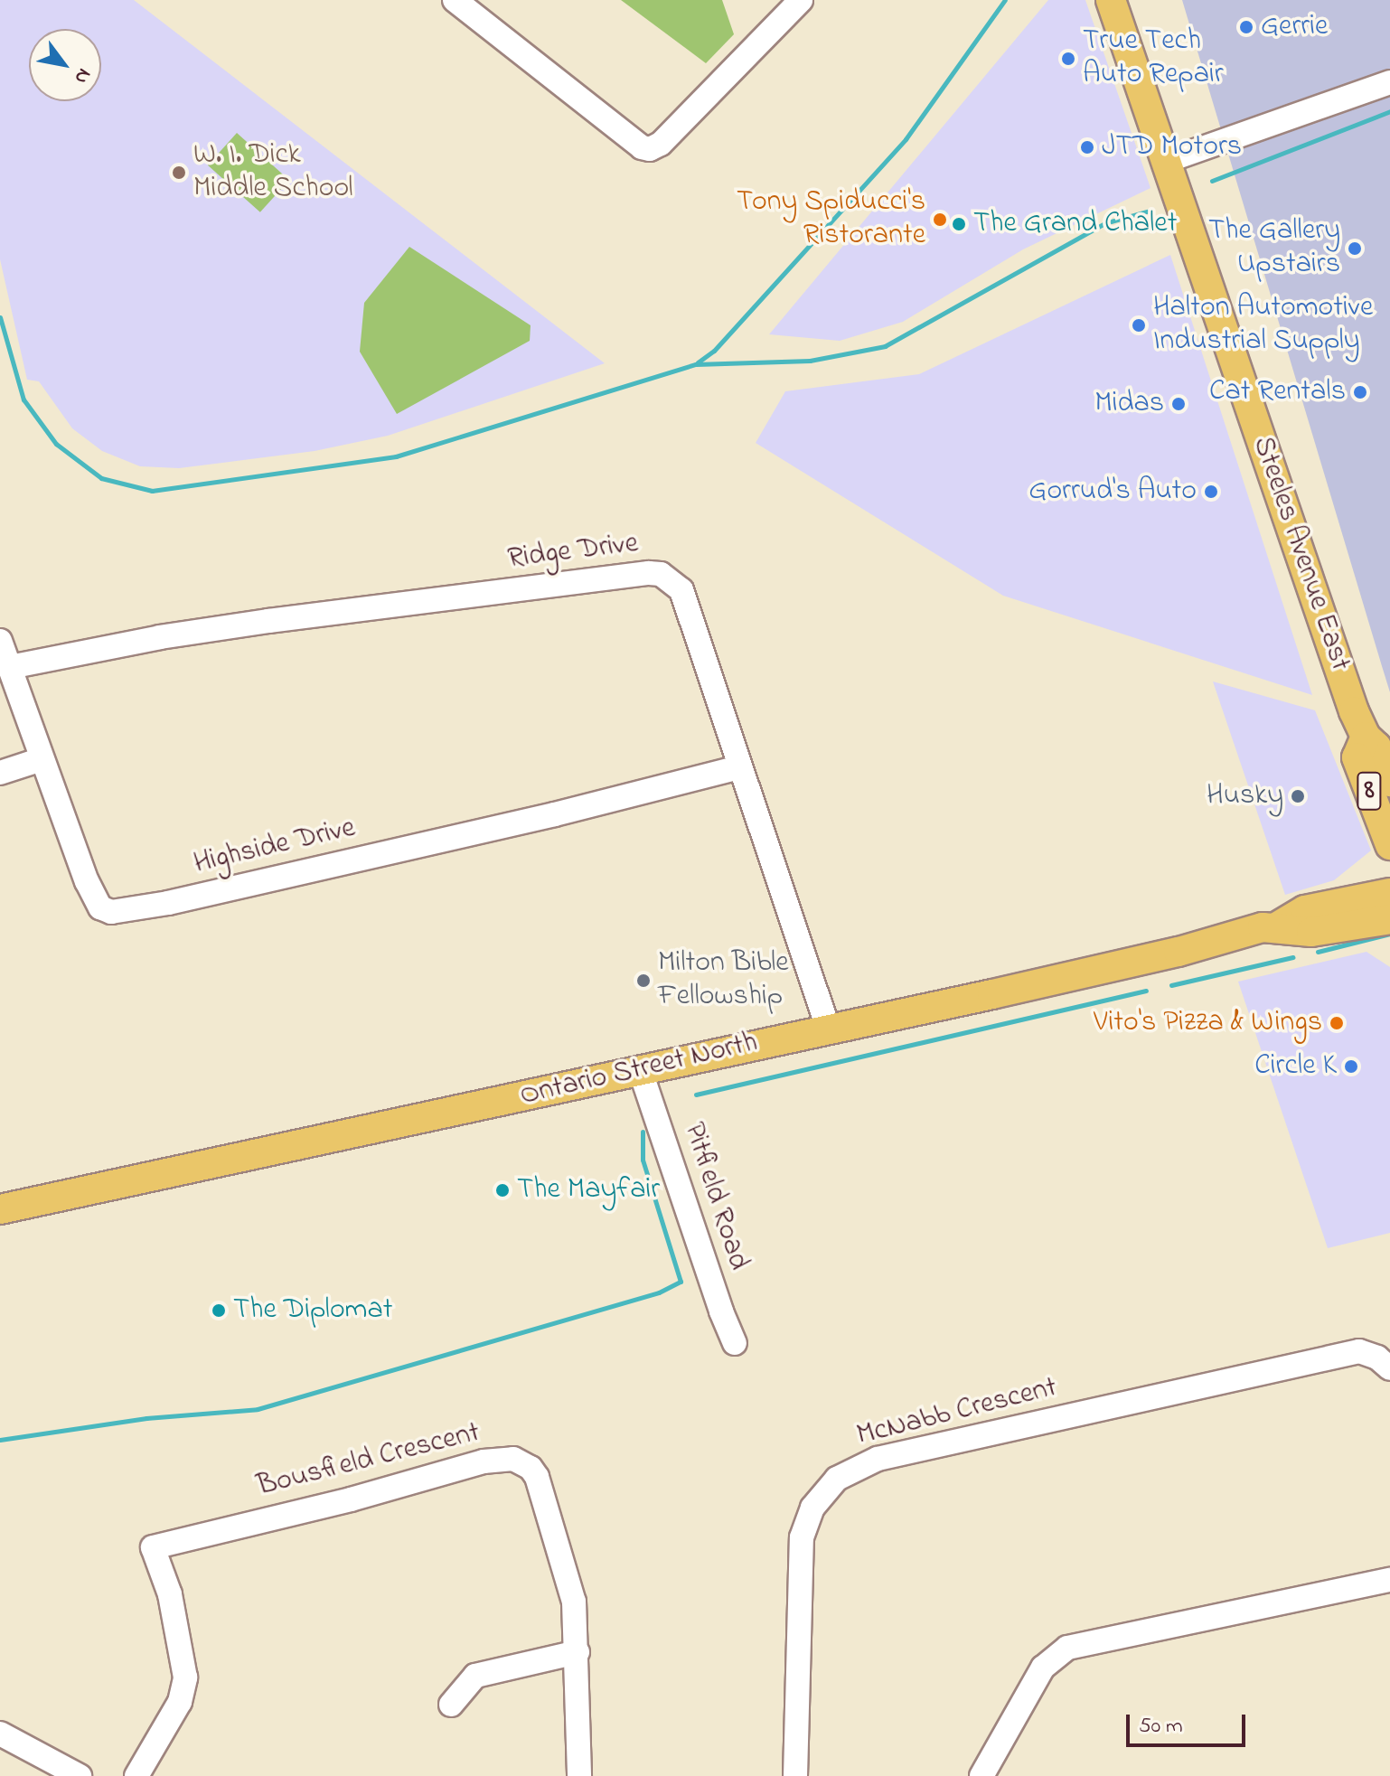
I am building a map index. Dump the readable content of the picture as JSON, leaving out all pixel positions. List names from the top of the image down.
{
  "streets": {
    "main road": ["Steeles Avenue East", "8", "Ontario Street North"],
    "street": [
      "Ridge Drive",
      "Highside Drive",
      "Pitfield Road",
      "McNabb Crescent",
      "Bousfield Crescent"
    ]
  },
  "crossings": [
    ["Ridge Drive", "Highside Drive"],
    ["Ridge Drive", "Ontario Street North"],
    ["Steeles Avenue East", "8"],
    ["Ontario Street North", "Pitfield Road"]
  ],
  "places": [
    "Gerrie",
    "True Tech Auto Repair",
    "JTD Motors",
    "W. I. Dick Middle School",
    "Tony Spiducci's Ristorante",
    "The Grand Chalet",
    "The Gallery Upstairs",
    "Halton Automotive Industrial Supply",
    "Cat Rentals",
    "Midas",
    "Gorrud's Auto",
    "Husky",
    "Milton Bible Fellowship",
    "Vito's Pizza & Wings",
    "Circle K",
    "The Mayfair",
    "The Diplomat"
  ],
  "scale_bar": "50 m",
  "north": "bottom right"
}
